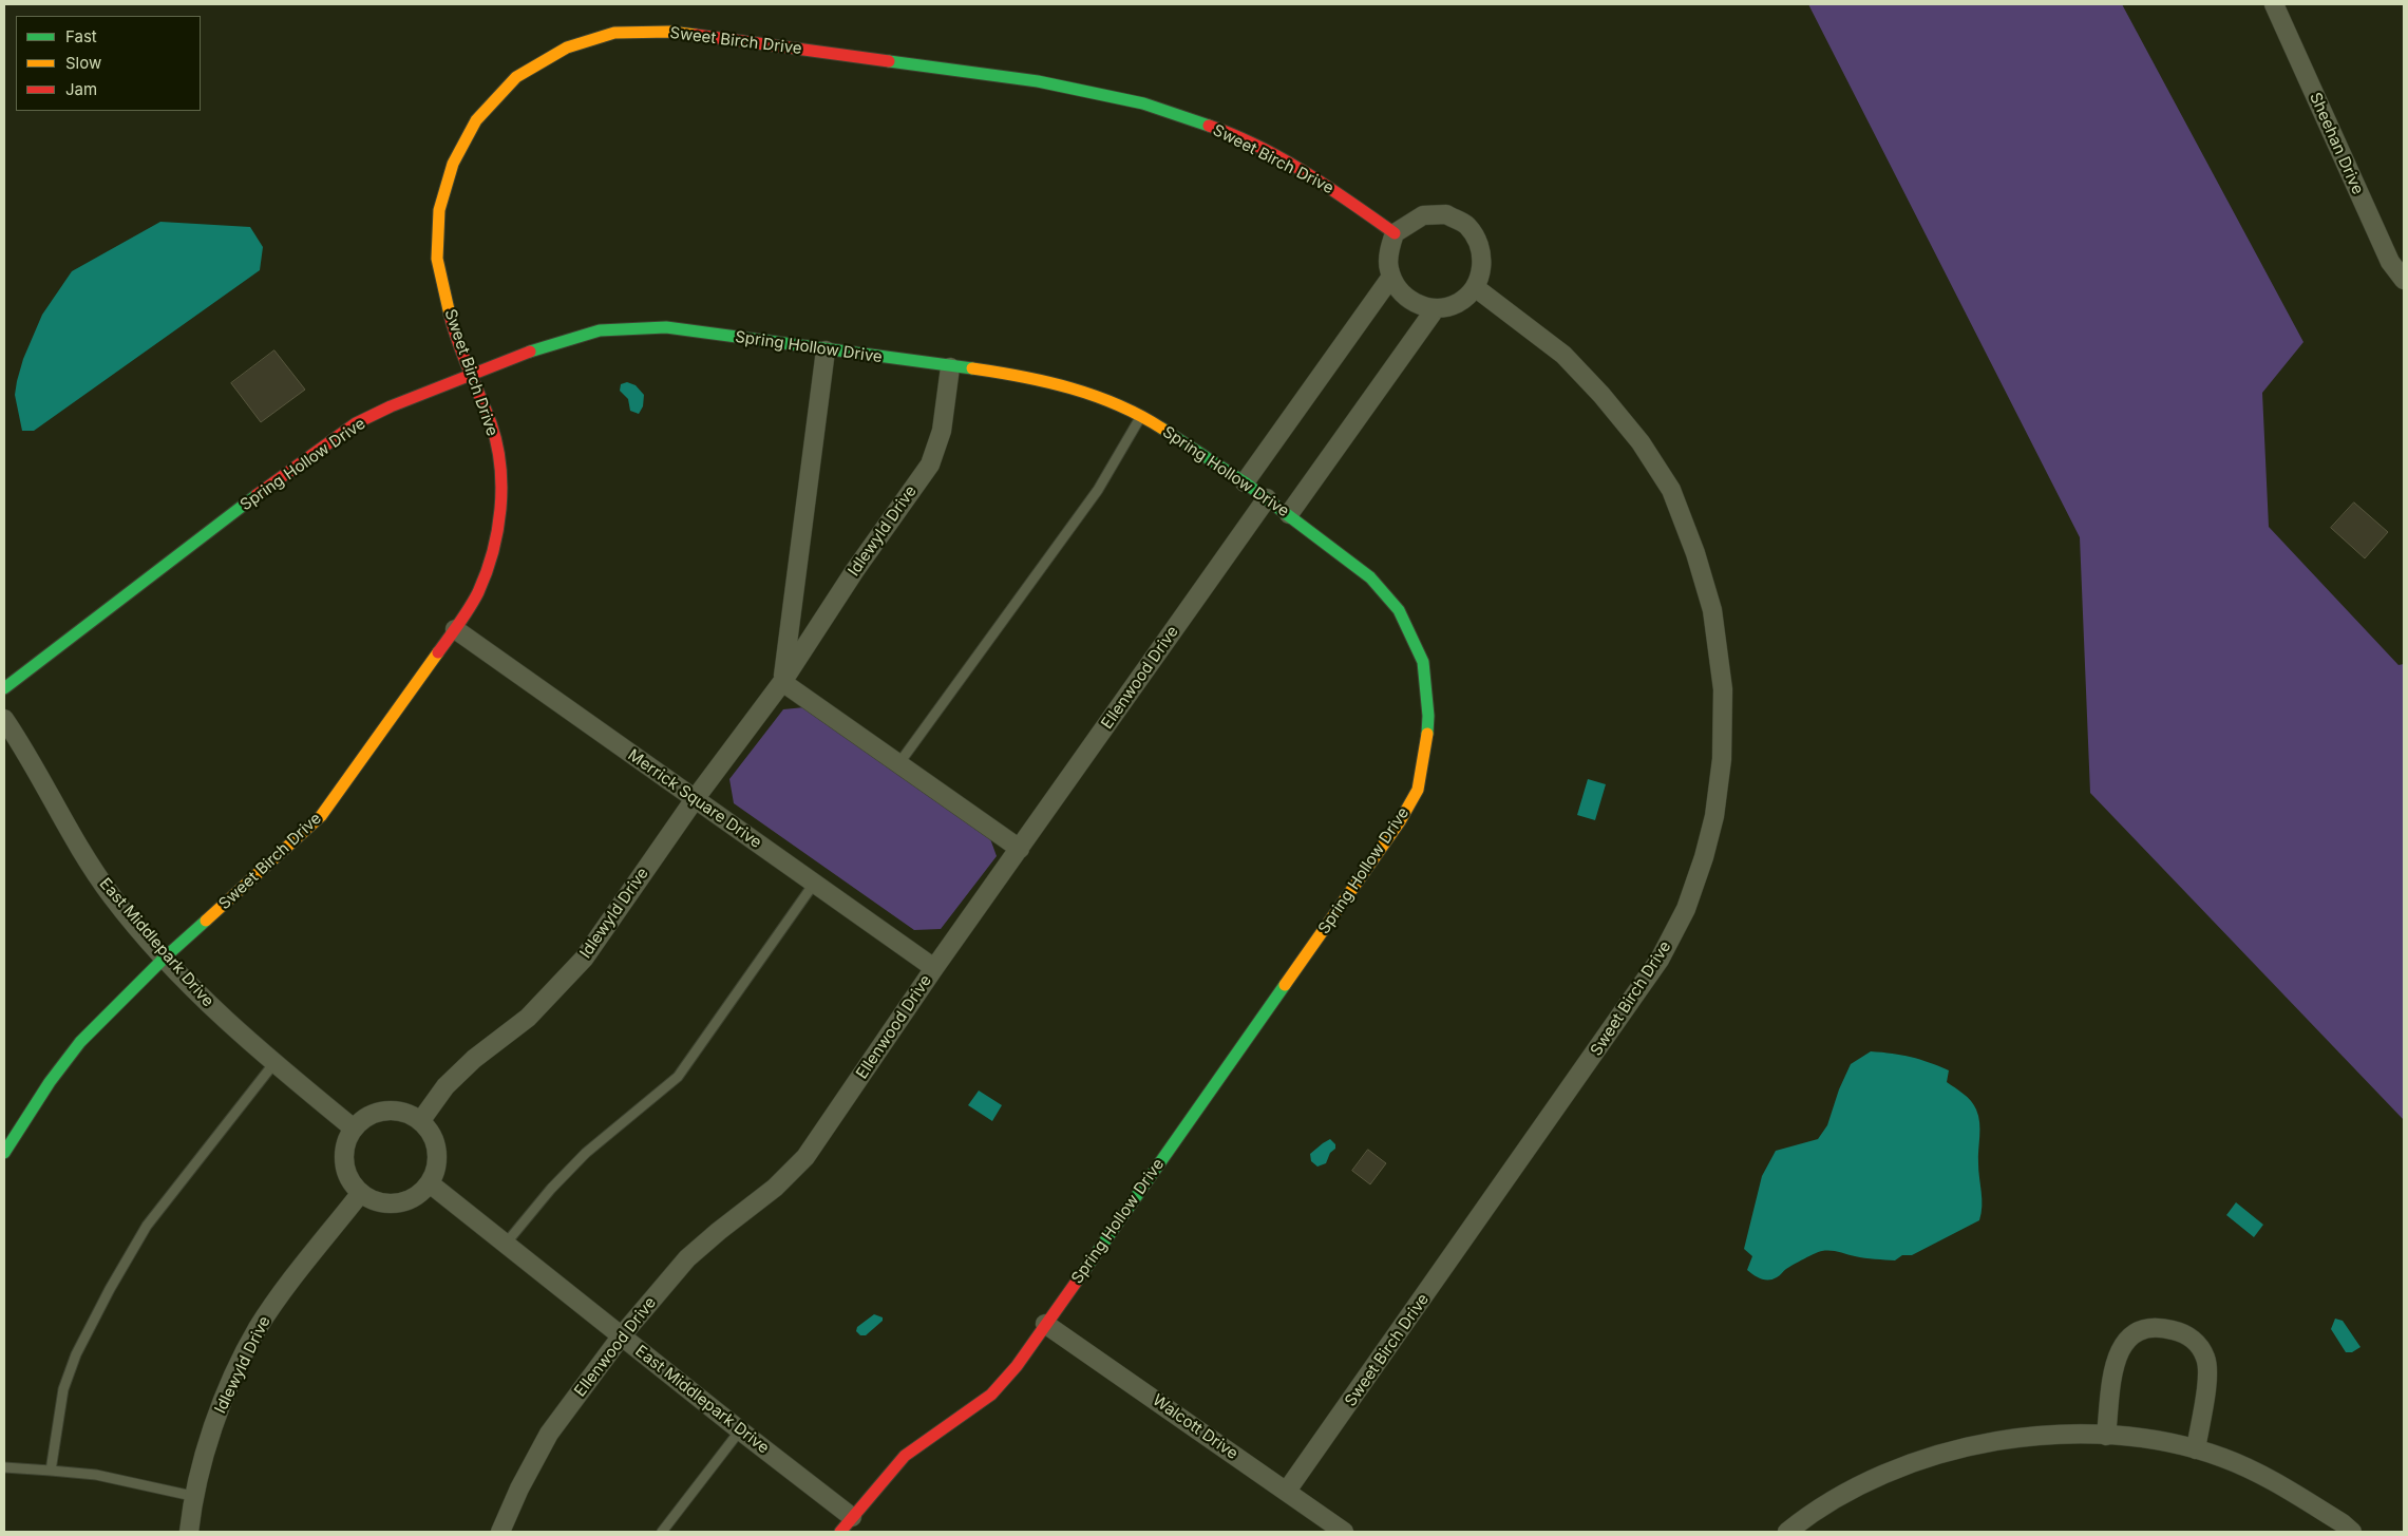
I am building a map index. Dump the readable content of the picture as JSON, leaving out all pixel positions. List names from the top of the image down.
{
  "streets": {
    "street": [
      "Sweet Birch Drive",
      "Sheehan Drive",
      "Spring Hollow Drive",
      "Idlewyld Drive",
      "Ellenwood Drive",
      "Merrick Square Drive",
      "East Middlepark Drive",
      "Walcott Drive"
    ]
  },
  "crossings": [
    ["Sweet Birch Drive", "Spring Hollow Drive"],
    ["Sweet Birch Drive", "Merrick Square Drive"],
    ["Sweet Birch Drive", "East Middlepark Drive"],
    ["Sweet Birch Drive", "Walcott Drive"],
    ["Spring Hollow Drive", "Idlewyld Drive"],
    ["Spring Hollow Drive", "Ellenwood Drive"],
    ["Spring Hollow Drive", "East Middlepark Drive"],
    ["Spring Hollow Drive", "Walcott Drive"],
    ["Idlewyld Drive", "Merrick Square Drive"],
    ["Idlewyld Drive", "East Middlepark Drive"],
    ["Ellenwood Drive", "Merrick Square Drive"],
    ["Ellenwood Drive", "East Middlepark Drive"]
  ],
  "legend": ["Fast", "Slow", "Jam"]
}
